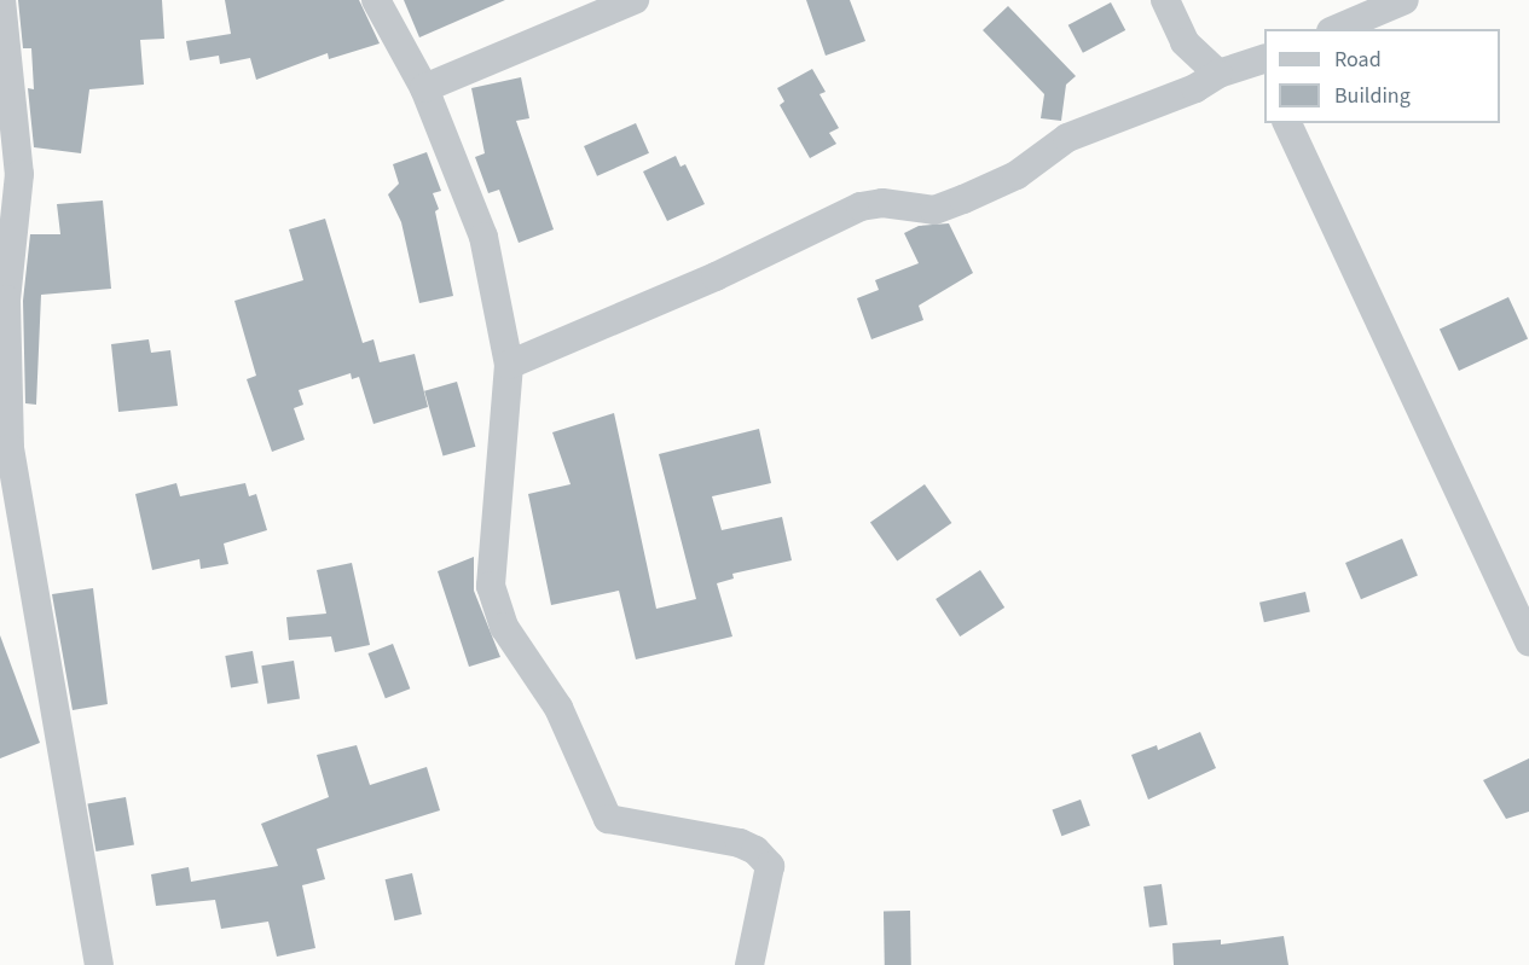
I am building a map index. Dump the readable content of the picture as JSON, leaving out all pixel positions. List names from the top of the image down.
{
  "legend": ["Road", "Building"]
}
